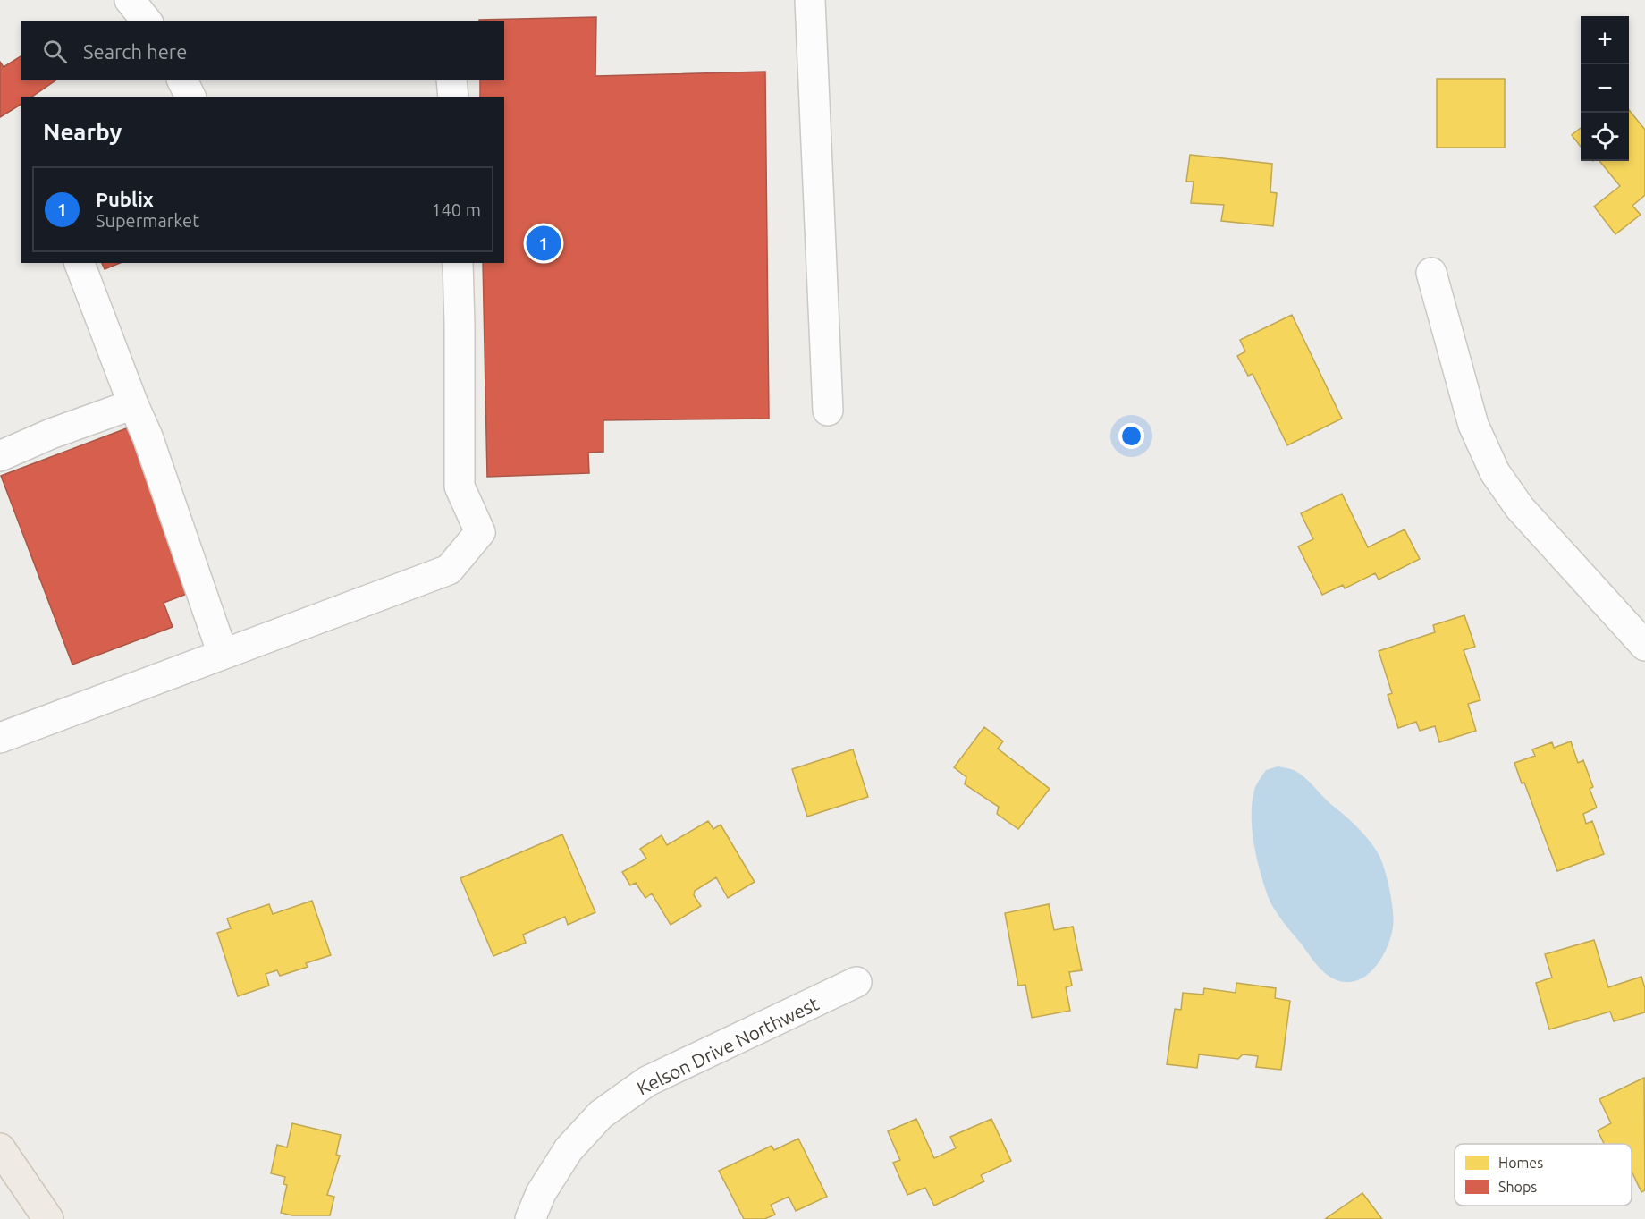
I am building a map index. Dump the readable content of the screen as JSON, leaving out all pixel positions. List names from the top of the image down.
{
  "streets": {
    "street": ["Kelson Drive Northwest"]
  },
  "legend": ["Homes", "Shops"],
  "page": {
    "map_buttons": ["+", "−"],
    "search": "Search here",
    "heading": "Nearby",
    "list": [
      {
        "mark": "1",
        "name": "Publix",
        "note": "Supermarket",
        "value": "140 m"
      }
    ],
    "pins": "1"
  }
}
